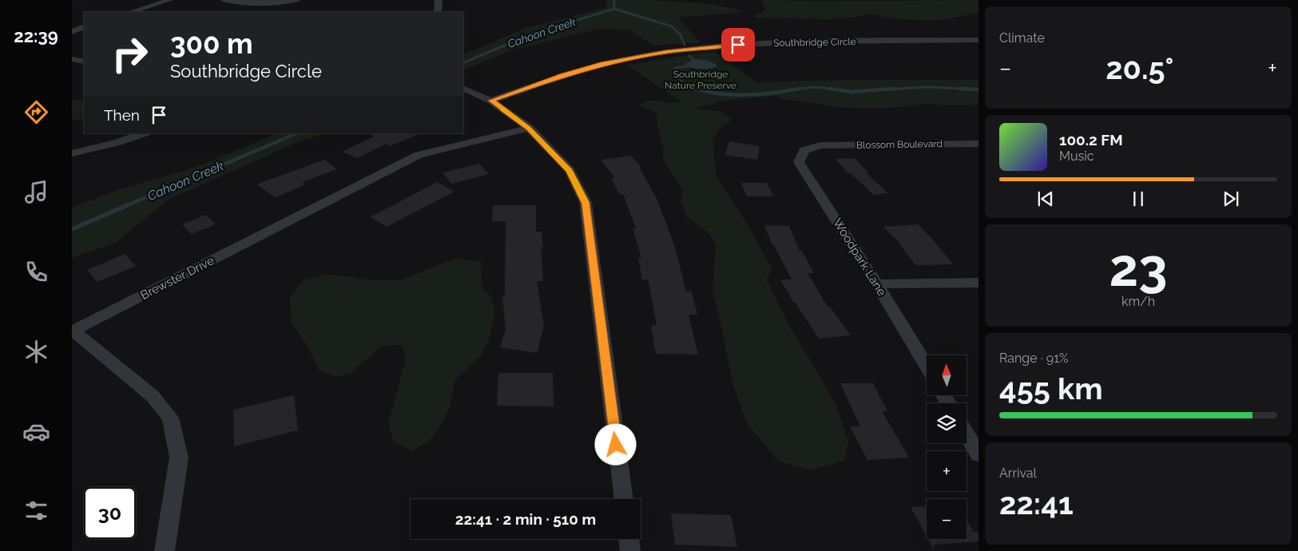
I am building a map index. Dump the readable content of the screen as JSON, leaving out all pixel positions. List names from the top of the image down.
{
  "streets": {
    "street": [
      "Southbridge Circle",
      "Blossom Boulevard",
      "Woodpark Lane",
      "Brewster Drive"
    ]
  },
  "crossings": [
    ["Blossom Boulevard", "Woodpark Lane"]
  ],
  "water": ["Cahoon Creek"],
  "parks": ["Southbridge Nature Preserve"],
  "north": "top",
  "page": {
    "tabs": "22:39",
    "tile": [
      "Climate",
      ["23", "km/h"],
      ["Range · 91%", "455 km"],
      ["Arrival", "22:41"]
    ],
    "turn": ["300 m", "Southbridge Circle"],
    "heat": ["−", "20.5°", "+"],
    "then": "Then",
    "song": ["100.2 FM", "Music"],
    "map_buttons": ["+", "−"],
    "limit": "30",
    "trip": "22:41 · 2 min · 510 m"
  }
}
